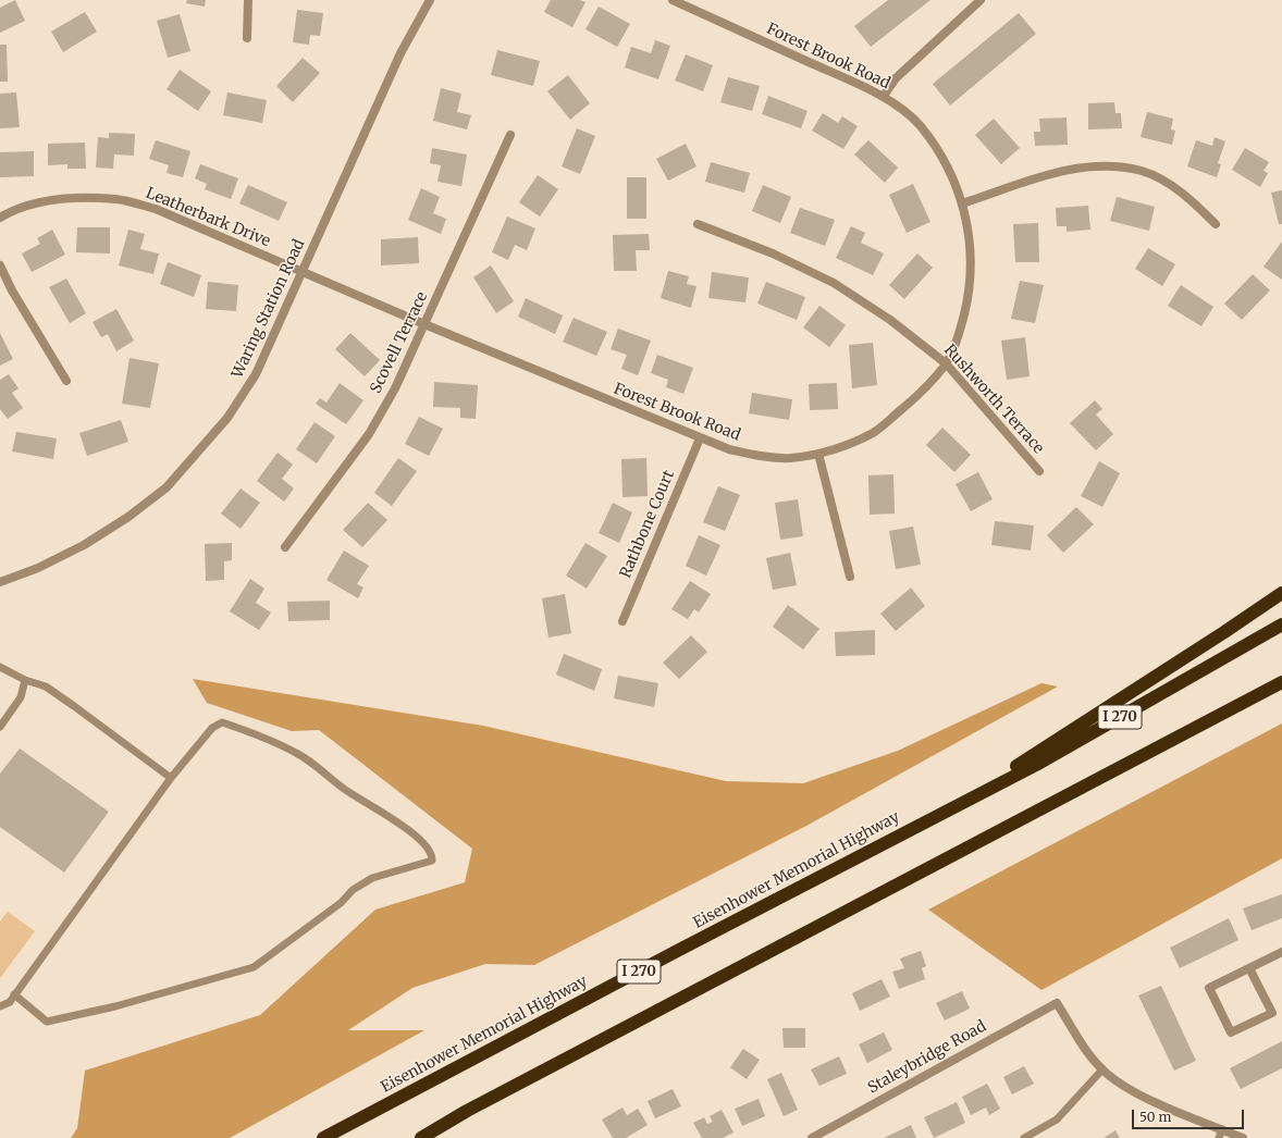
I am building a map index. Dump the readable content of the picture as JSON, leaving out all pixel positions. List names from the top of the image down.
{
  "streets": {
    "highway": ["I 270", "Eisenhower Memorial Highway"],
    "street": [
      "Forest Brook Road",
      "Leatherbark Drive",
      "Waring Station Road",
      "Scovell Terrace",
      "Rushworth Terrace",
      "Rathbone Court",
      "Staleybridge Road"
    ]
  },
  "crossings": [
    ["Forest Brook Road", "Leatherbark Drive"],
    ["Forest Brook Road", "Waring Station Road"],
    ["Forest Brook Road", "Scovell Terrace"],
    ["Forest Brook Road", "Rushworth Terrace"],
    ["Forest Brook Road", "Rathbone Court"],
    ["Leatherbark Drive", "Waring Station Road"]
  ],
  "scale_bar": "50 m"
}
